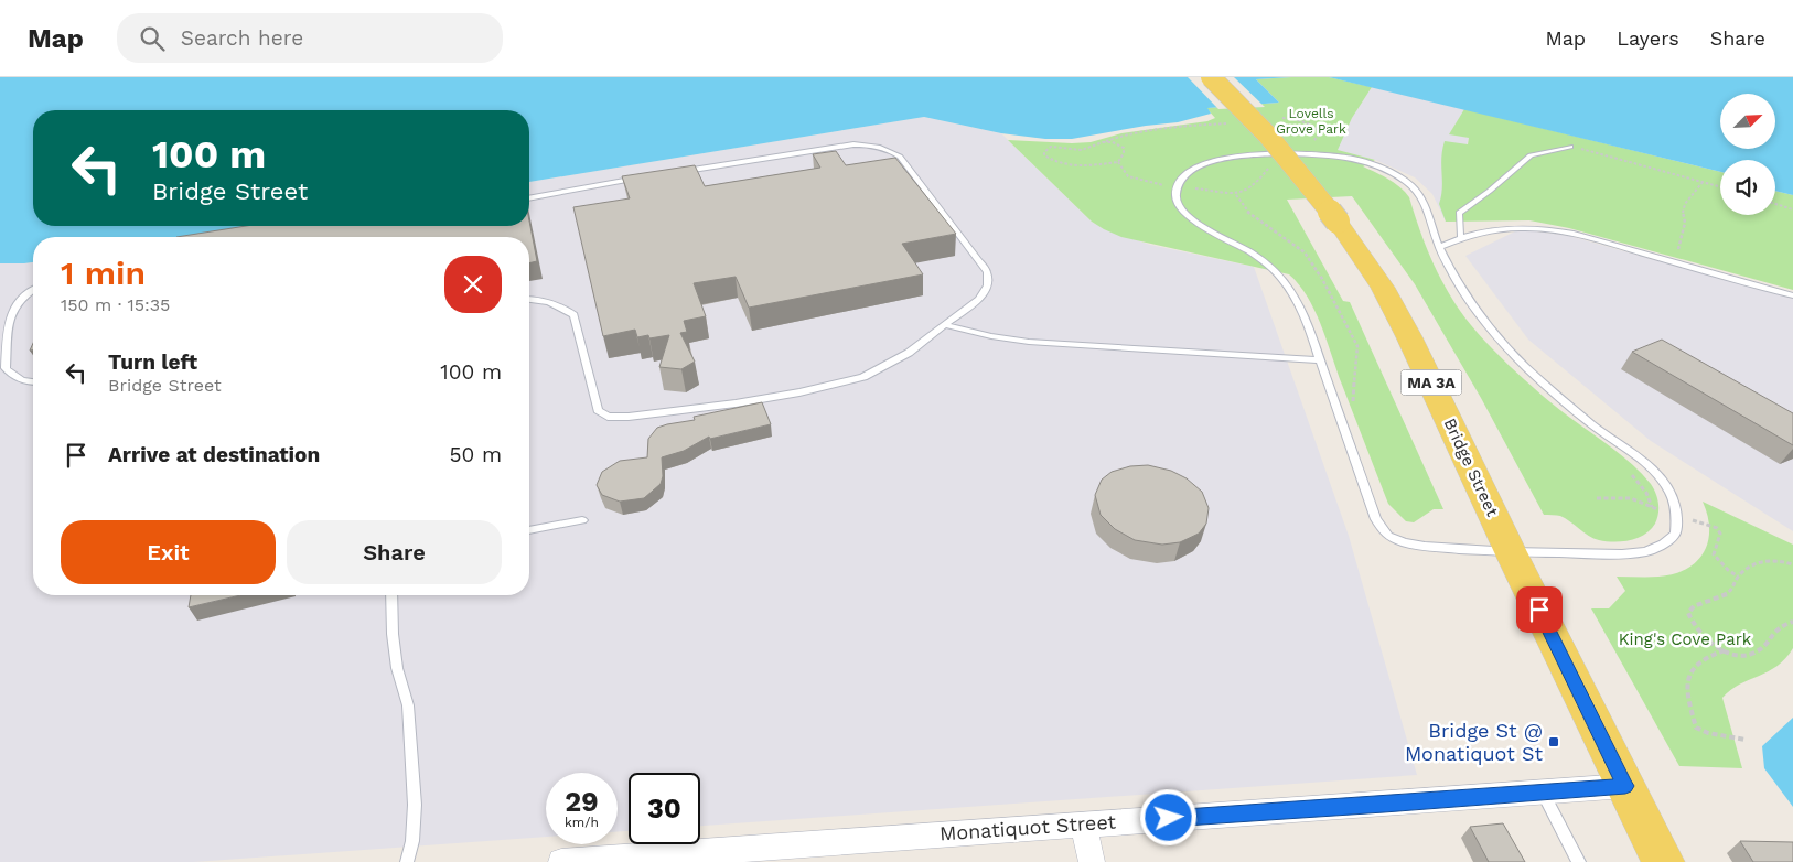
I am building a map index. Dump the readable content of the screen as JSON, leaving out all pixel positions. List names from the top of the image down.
{
  "streets": {
    "main road": ["MA 3A", "Bridge Street"],
    "street": ["Monatiquot Street"]
  },
  "crossings": [
    ["Bridge Street", "Monatiquot Street"]
  ],
  "parks": ["Lovells Grove Park", "King's Cove Park"],
  "places": {
    "transit": ["Bridge St @ Monatiquot St"]
  },
  "north": "top right",
  "page": {
    "header": "Map",
    "search": "Search here",
    "nav": ["Map", "Layers", "Share"],
    "turn": ["100 m", "Bridge Street"],
    "heading": ["1 min", "150 m · 15:35"],
    "list": [
      {
        "name": "Turn left",
        "note": "Bridge Street",
        "value": "100 m"
      },
      {
        "name": "Arrive at destination",
        "value": "50 m"
      }
    ],
    "buttons": ["Exit", "Share"],
    "speed": "29 km/h",
    "limit": "30"
  }
}
